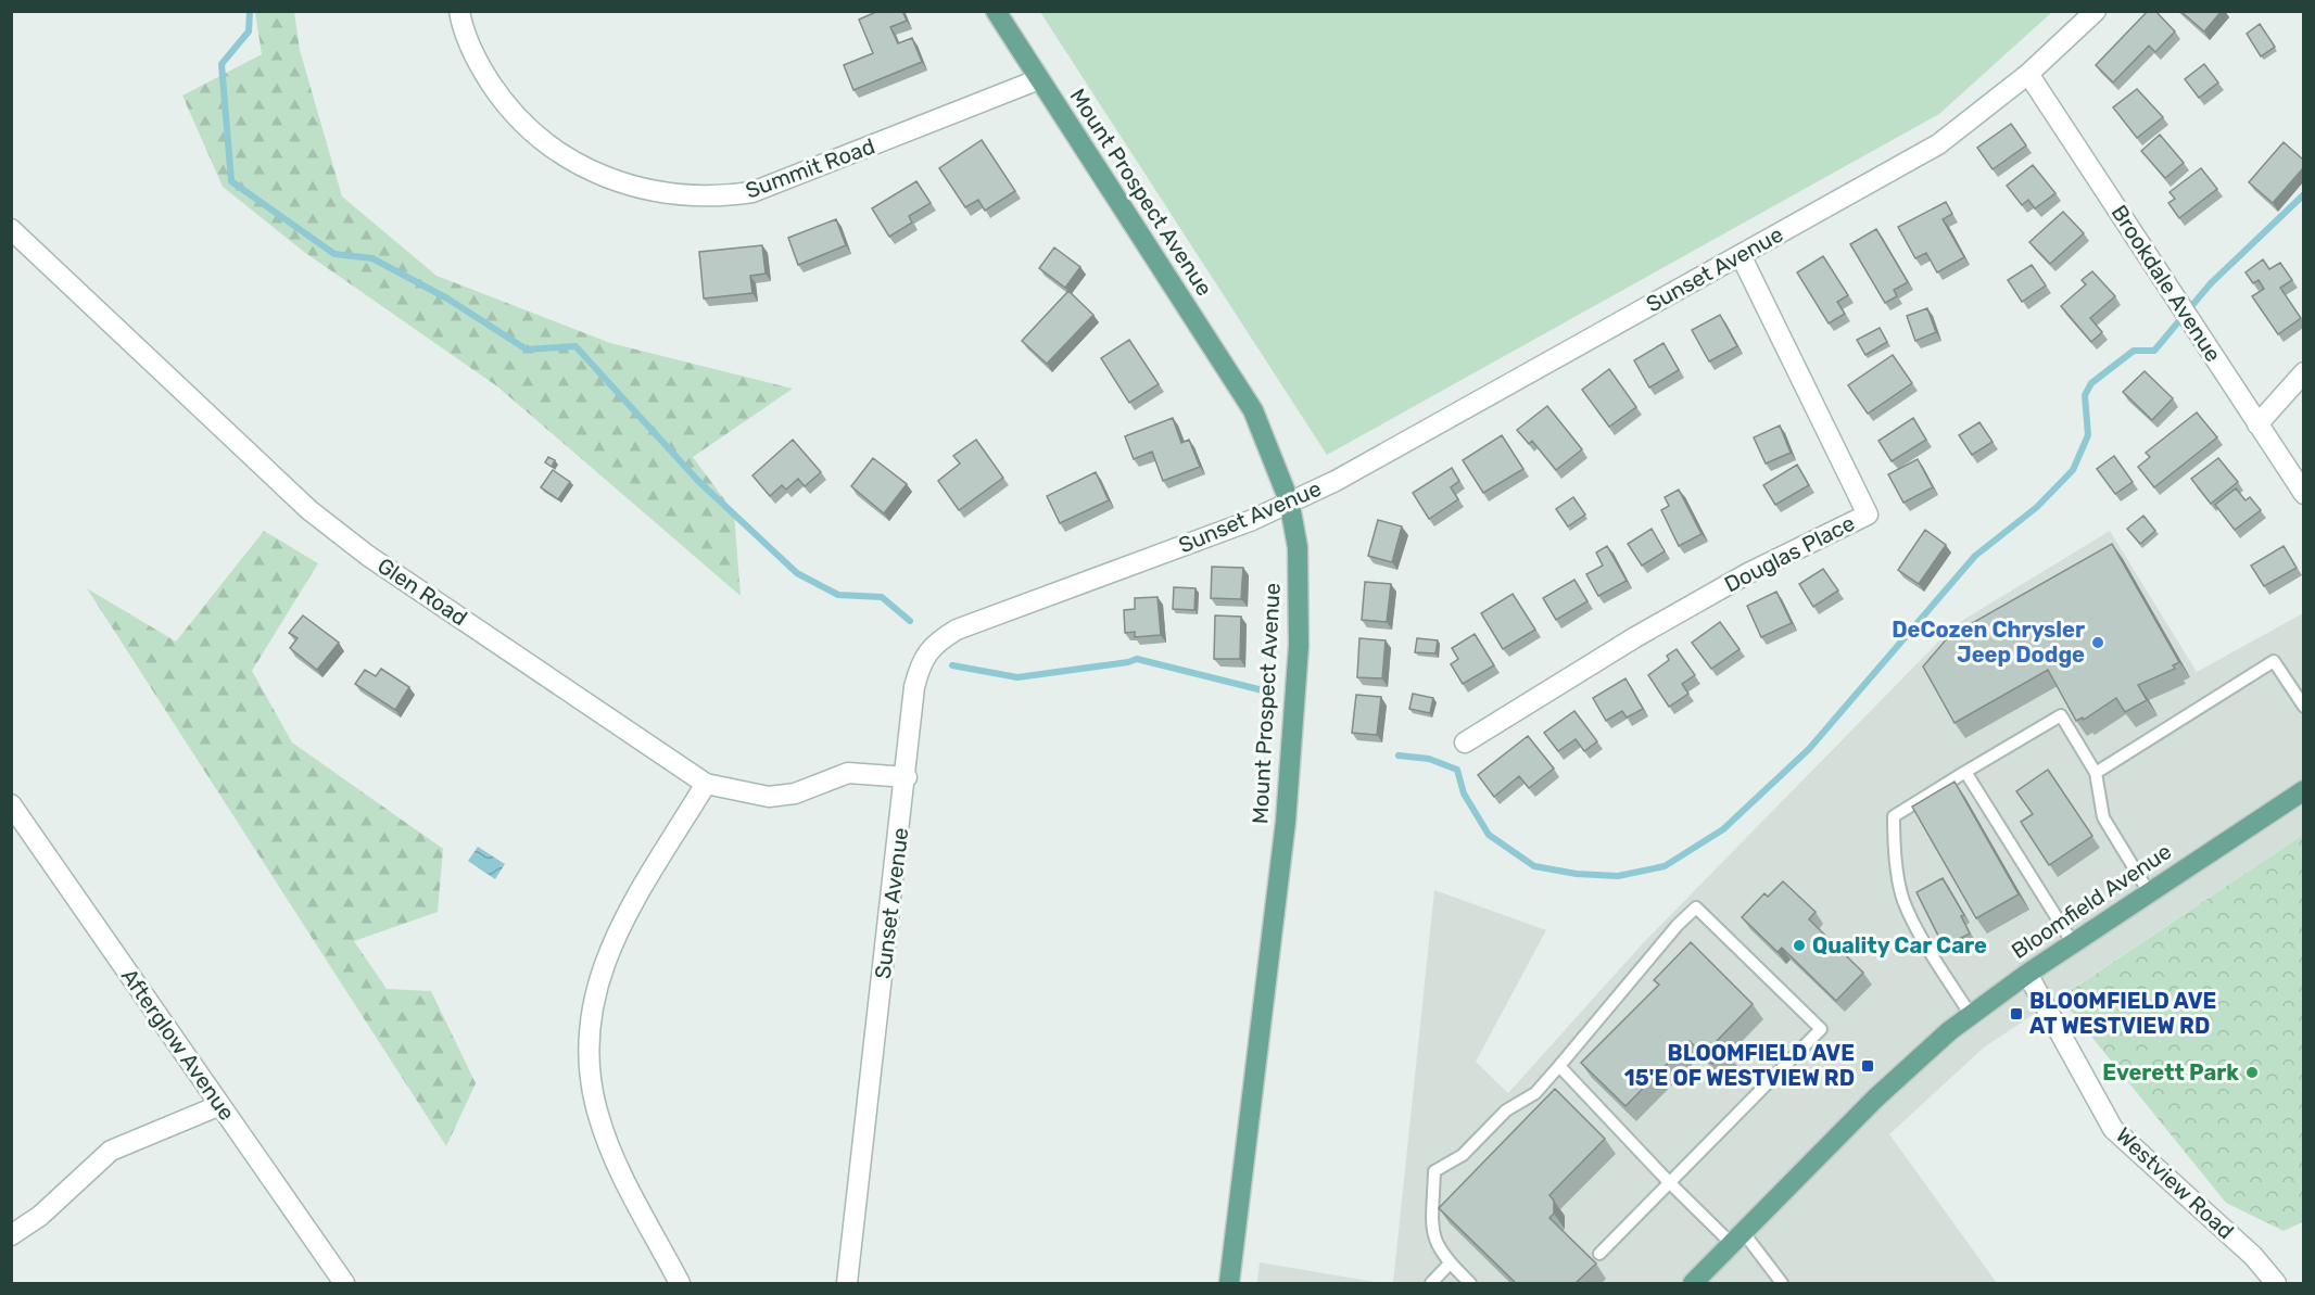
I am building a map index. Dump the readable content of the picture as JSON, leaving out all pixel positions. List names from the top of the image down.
{
  "streets": {
    "main road": ["Mount Prospect Avenue", "Bloomfield Avenue"],
    "street": [
      "Summit Road",
      "Sunset Avenue",
      "Brookdale Avenue",
      "Douglas Place",
      "Glen Road",
      "Afterglow Avenue",
      "Westview Road"
    ]
  },
  "crossings": [
    ["Summit Road", "Mount Prospect Avenue"],
    ["Mount Prospect Avenue", "Sunset Avenue"],
    ["Sunset Avenue", "Brookdale Avenue"],
    ["Sunset Avenue", "Douglas Place"],
    ["Sunset Avenue", "Glen Road"],
    ["Bloomfield Avenue", "Westview Road"]
  ],
  "places": {
    "other": ["DeCozen Chrysler Jeep Dodge", "Quality Car Care", "Everett Park"],
    "transit": ["BLOOMFIELD AVE AT WESTVIEW RD", "BLOOMFIELD AVE 15'E OF WESTVIEW RD"]
  }
}
